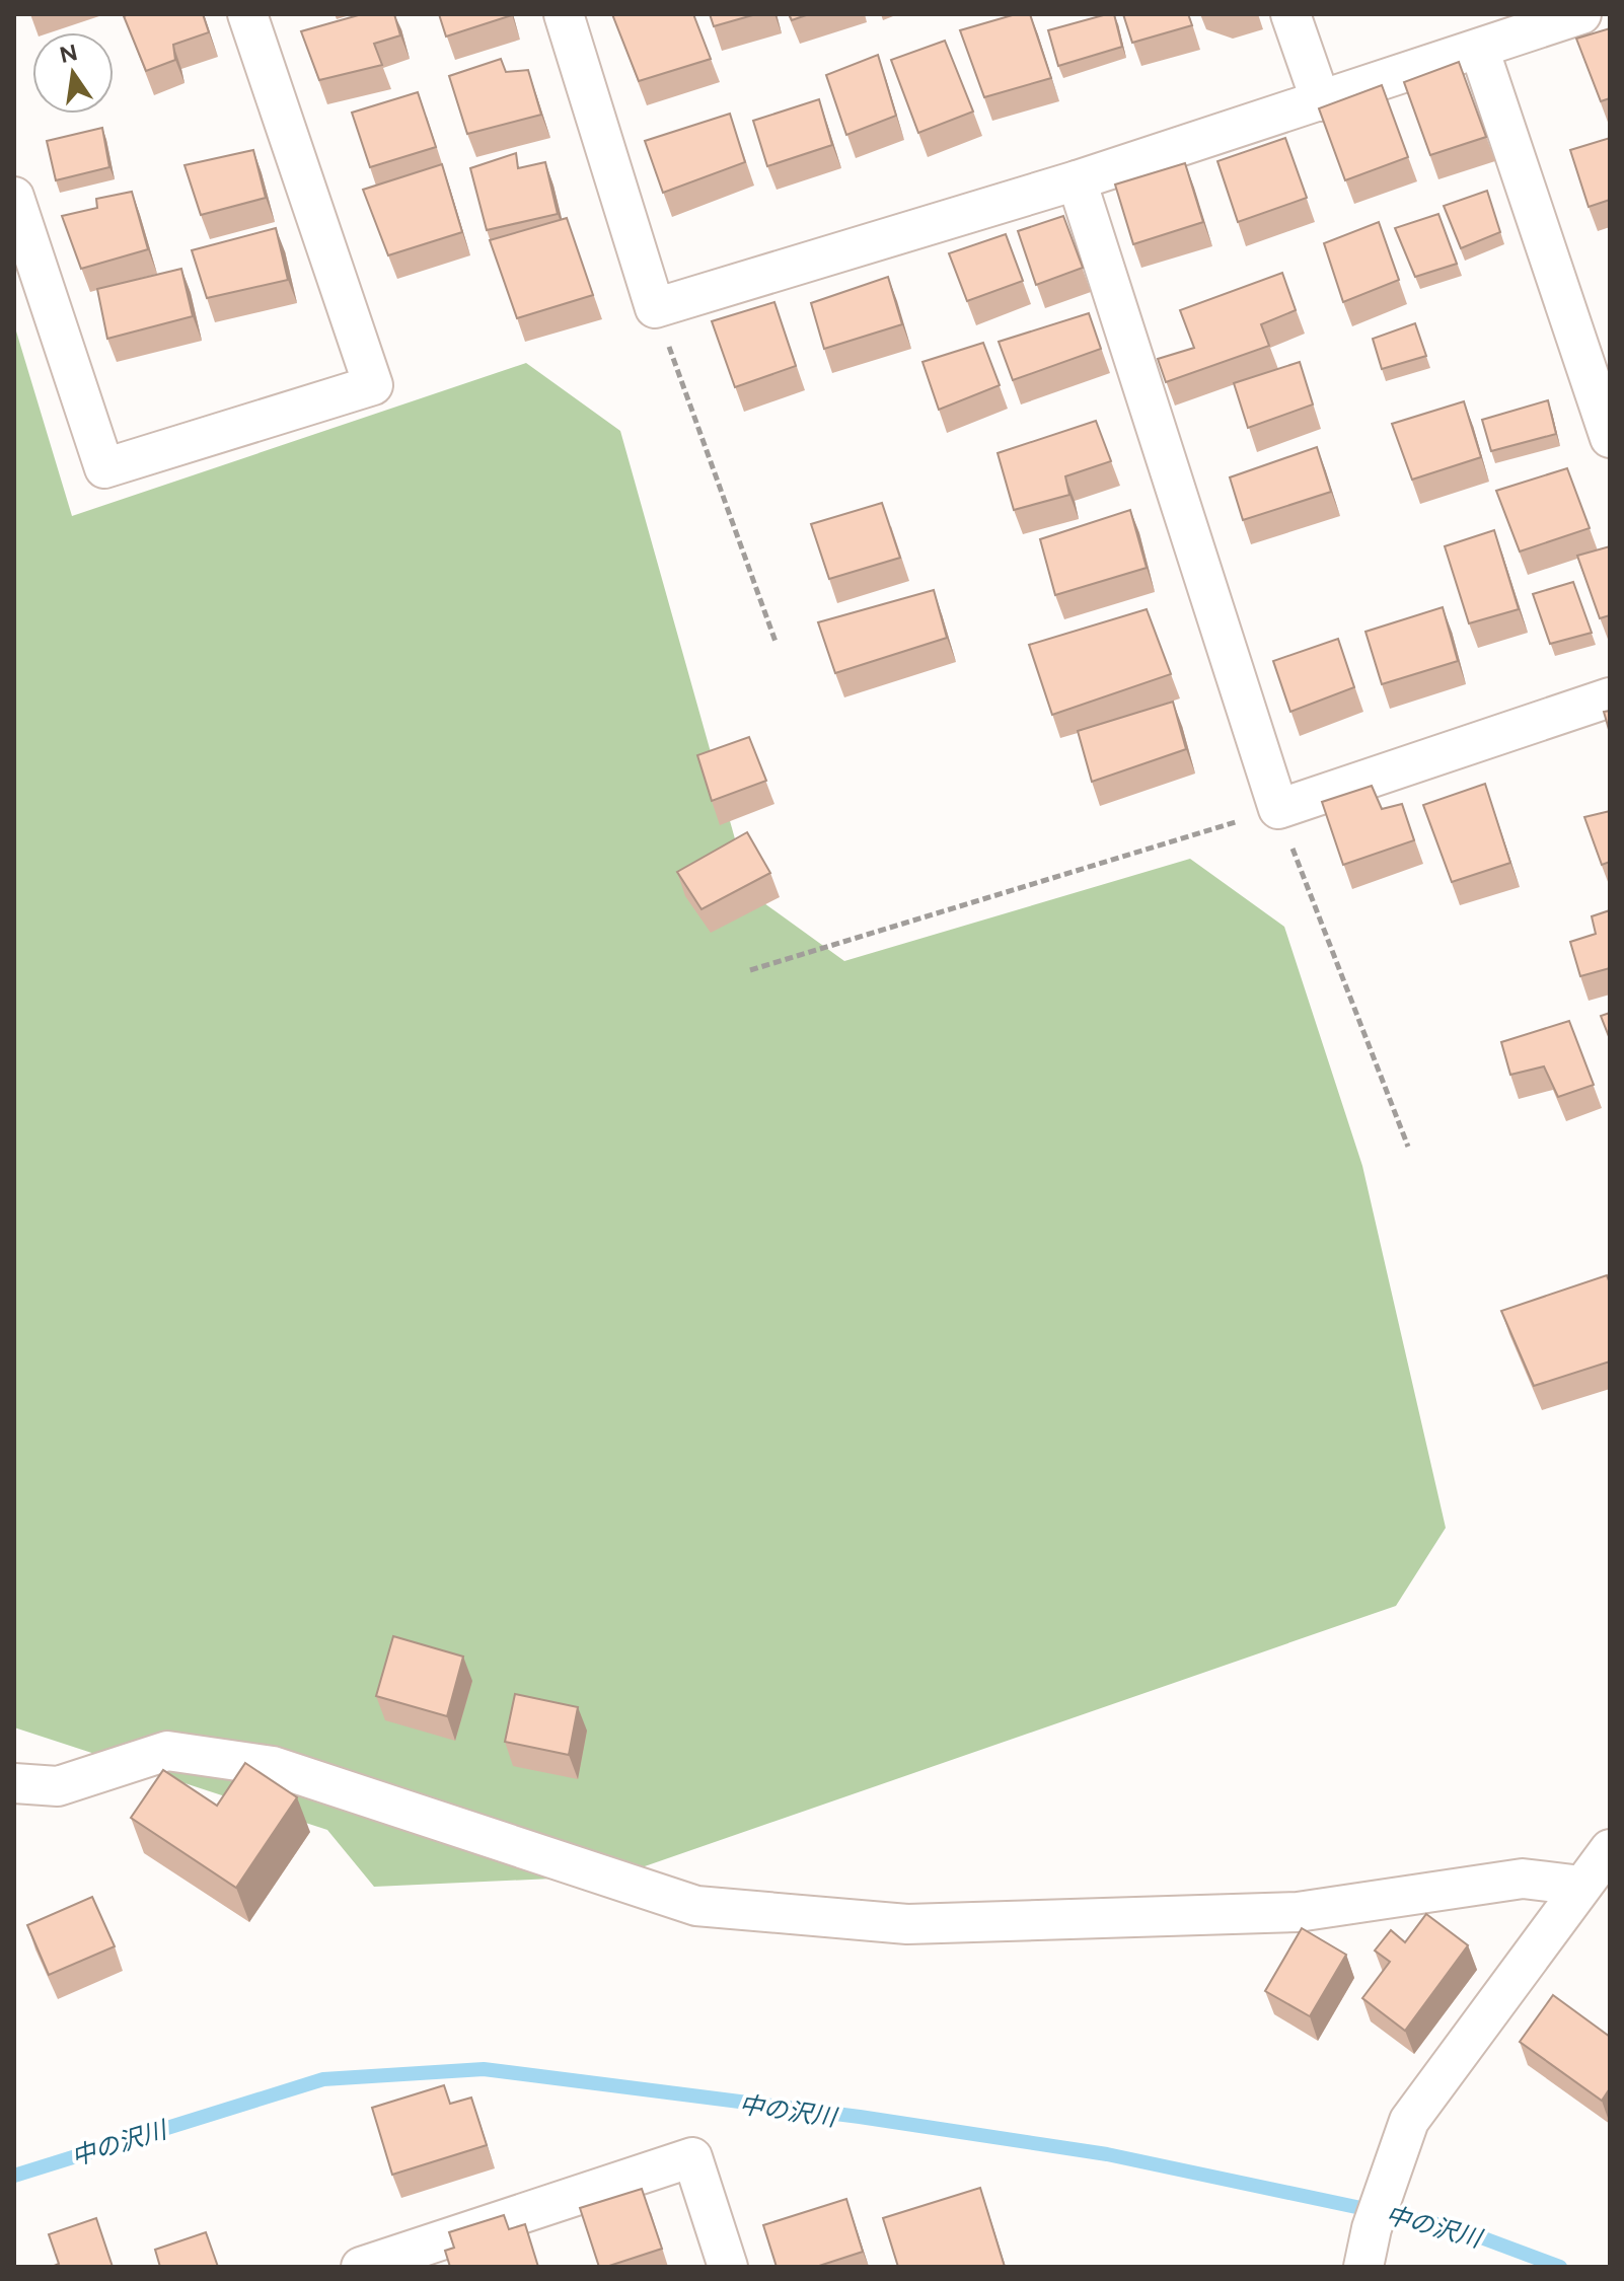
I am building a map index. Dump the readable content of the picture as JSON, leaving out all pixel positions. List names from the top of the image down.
{
  "water": ["中の沢川"],
  "north": "top"
}
